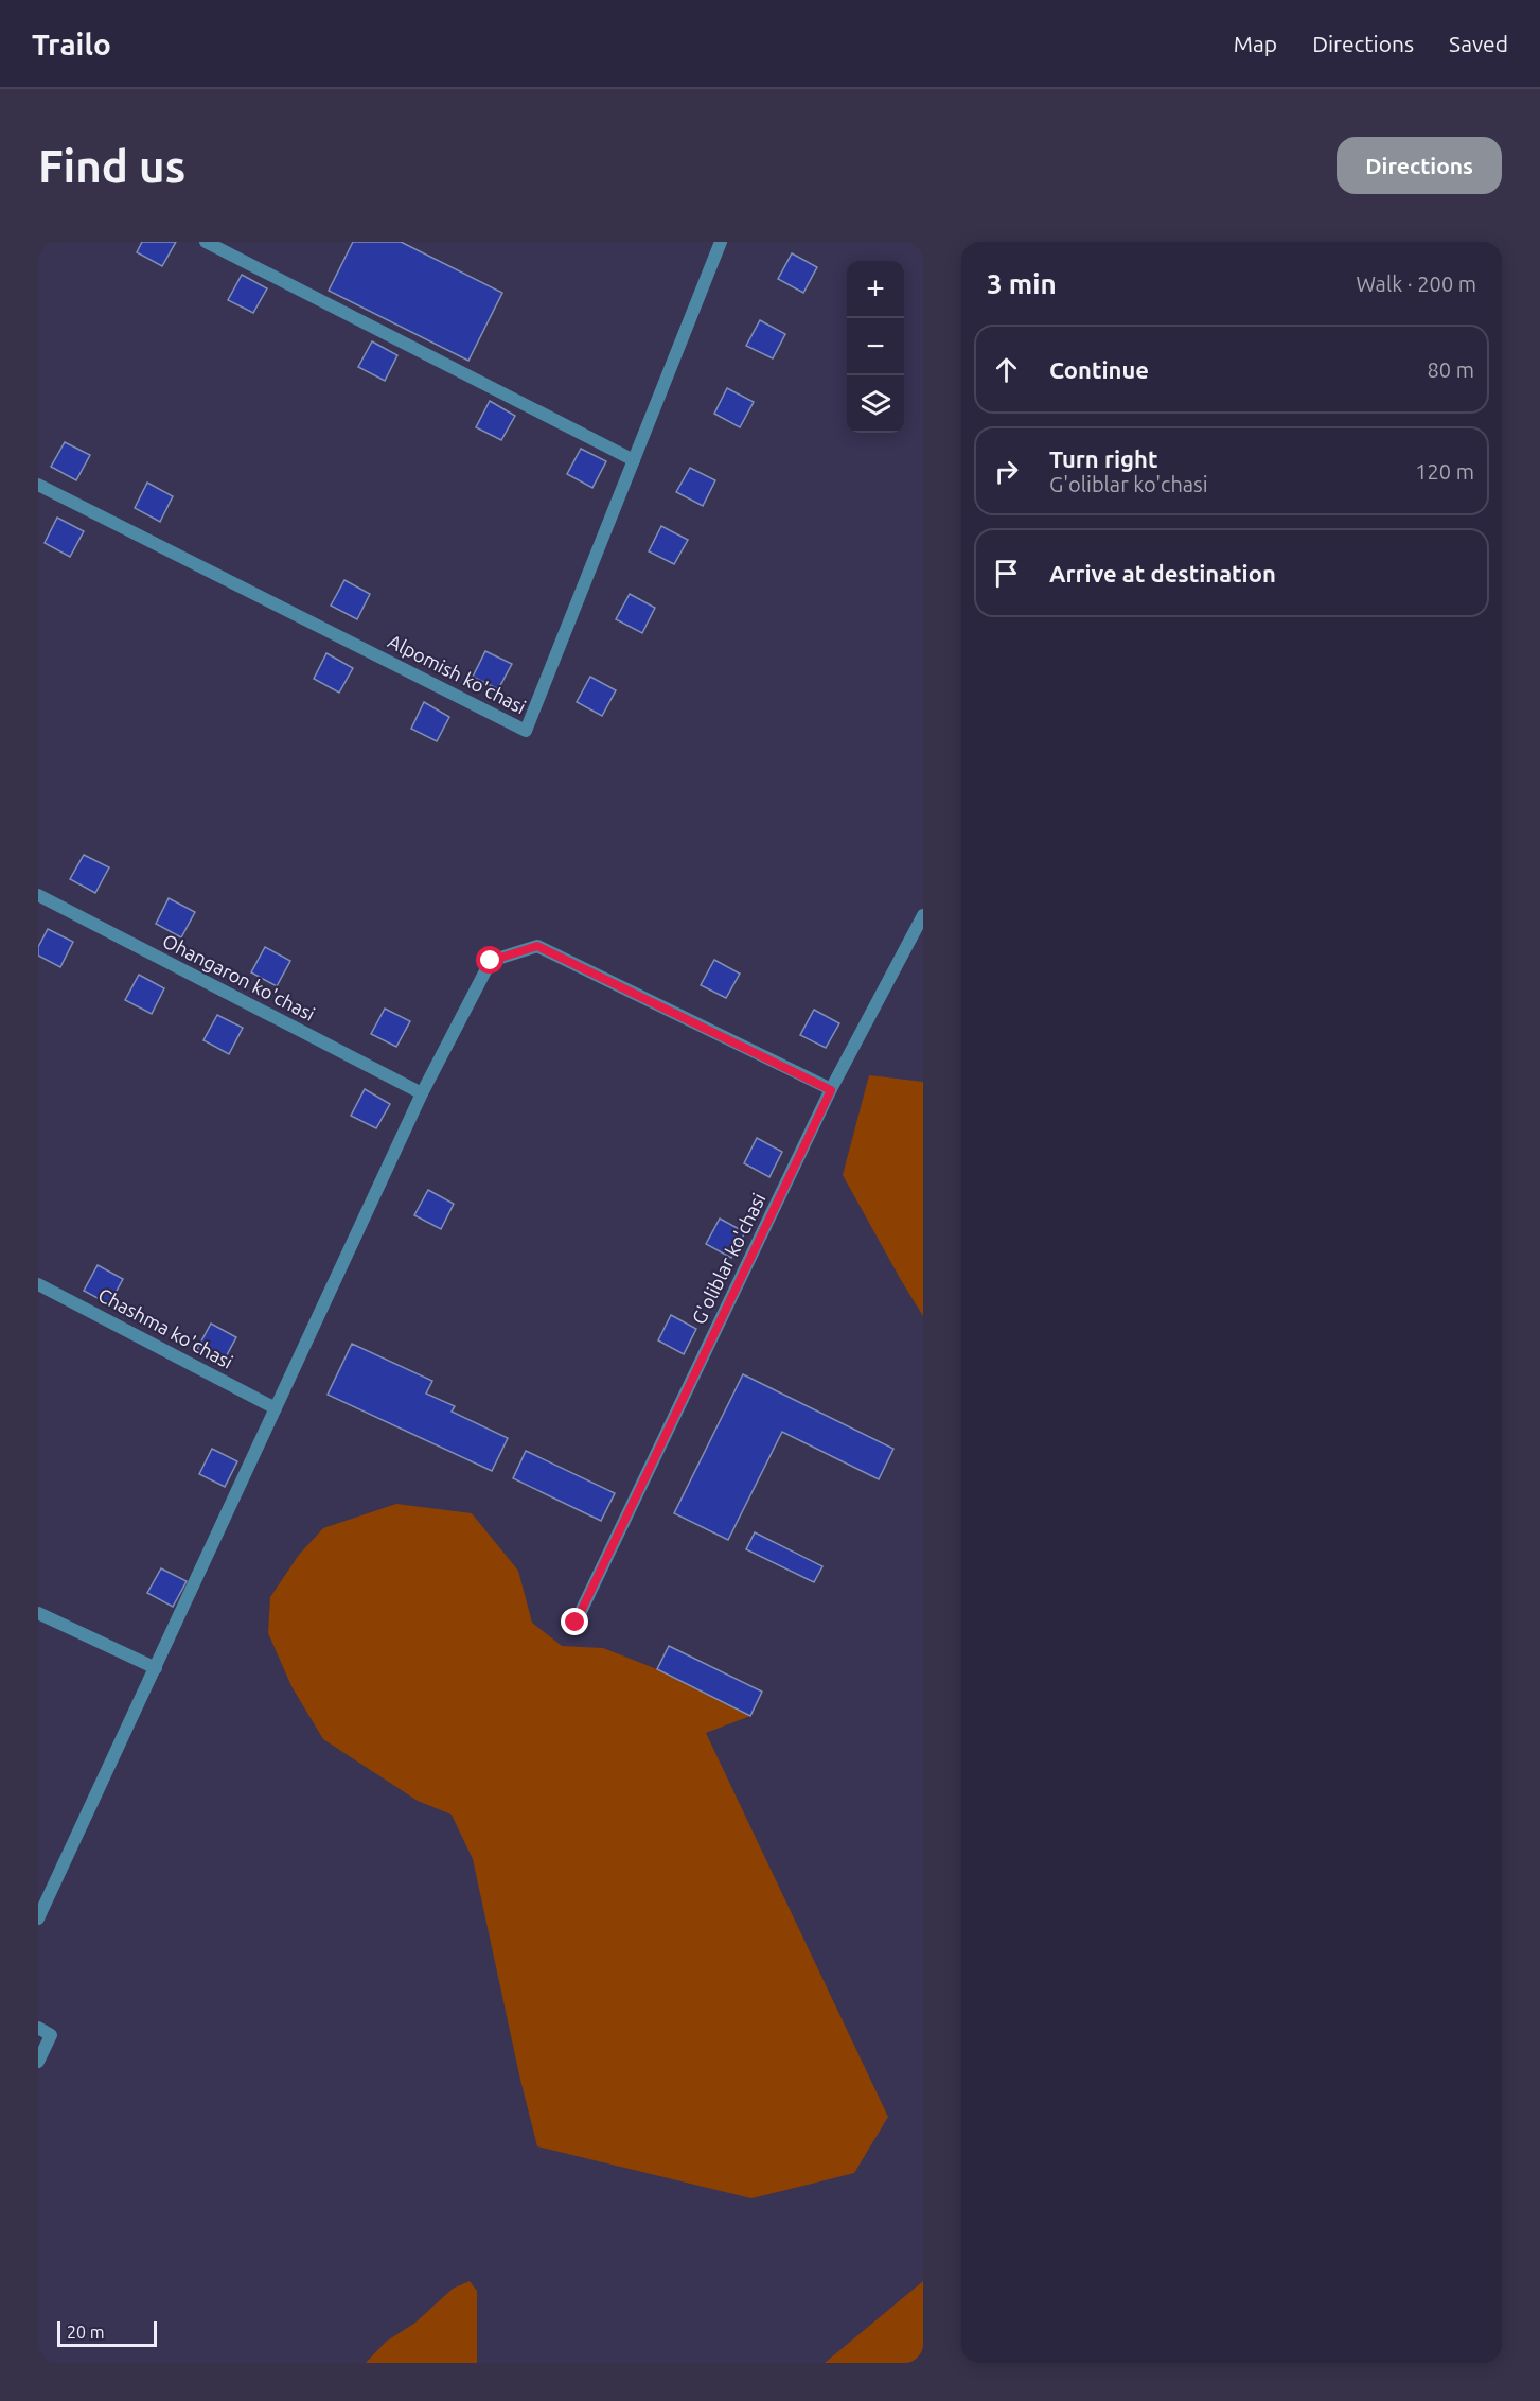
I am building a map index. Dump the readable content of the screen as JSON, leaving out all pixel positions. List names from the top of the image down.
{
  "streets": {
    "street": [
      "Alpomish ko'chasi",
      "Ohangaron ko'chasi",
      "G'oliblar ko'chasi",
      "Chashma ko'chasi"
    ]
  },
  "scale_bar": "20 m",
  "page": {
    "header": "Trailo",
    "nav": ["Map", "Directions", "Saved"],
    "buttons": "Directions",
    "title": "Find us",
    "heading": ["3 min", "Walk · 200 m"],
    "map_buttons": ["+", "−"],
    "list": [
      ["Continue", "80 m"],
      ["Turn right", "G'oliblar ko'chasi", "120 m"],
      "Arrive at destination"
    ],
    "scale": "20 m"
  }
}
